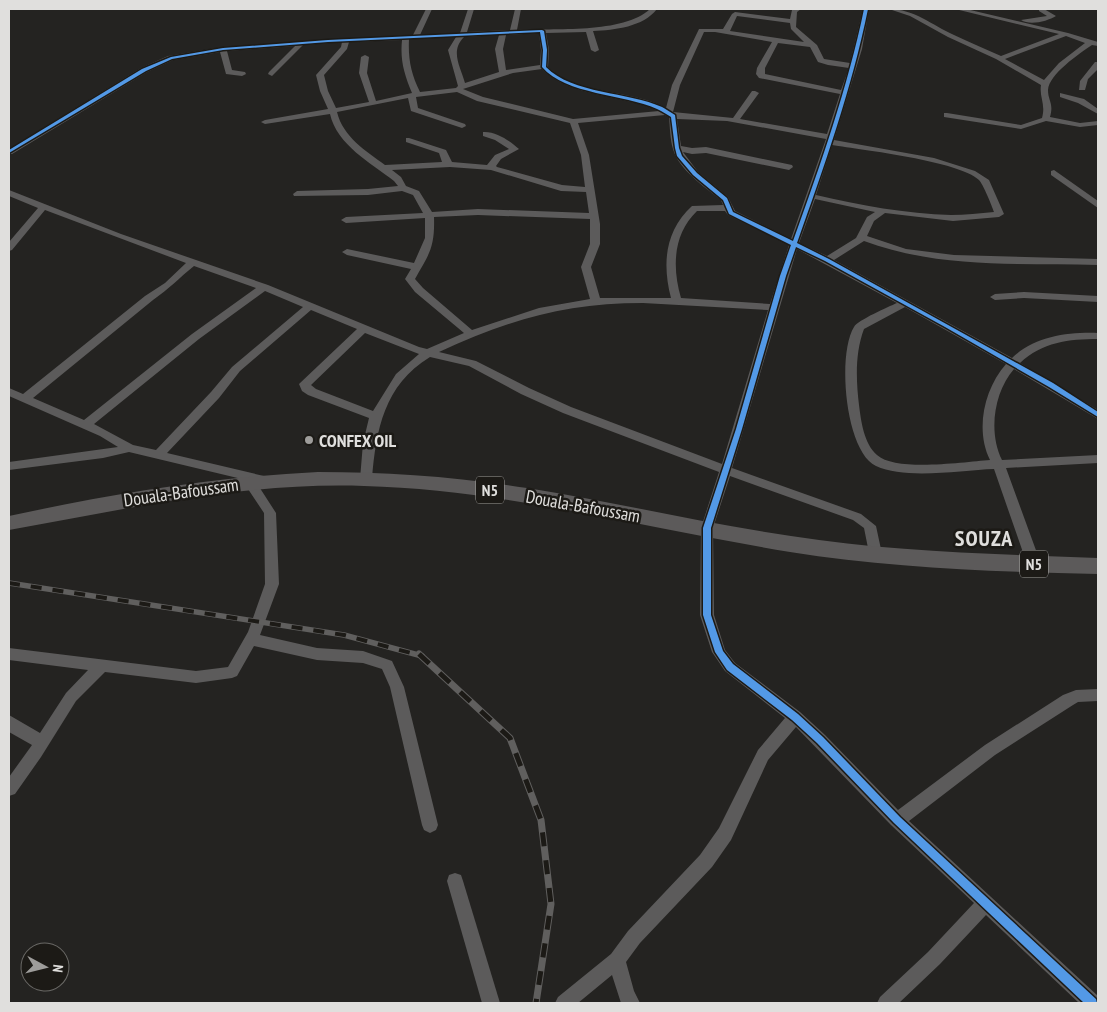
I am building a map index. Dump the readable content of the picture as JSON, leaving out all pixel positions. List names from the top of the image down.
{
  "streets": {
    "highway": ["N5", "Douala-Bafoussam"]
  },
  "districts": ["SOUZA"],
  "places": ["CONFEX OIL"],
  "north": "right"
}
